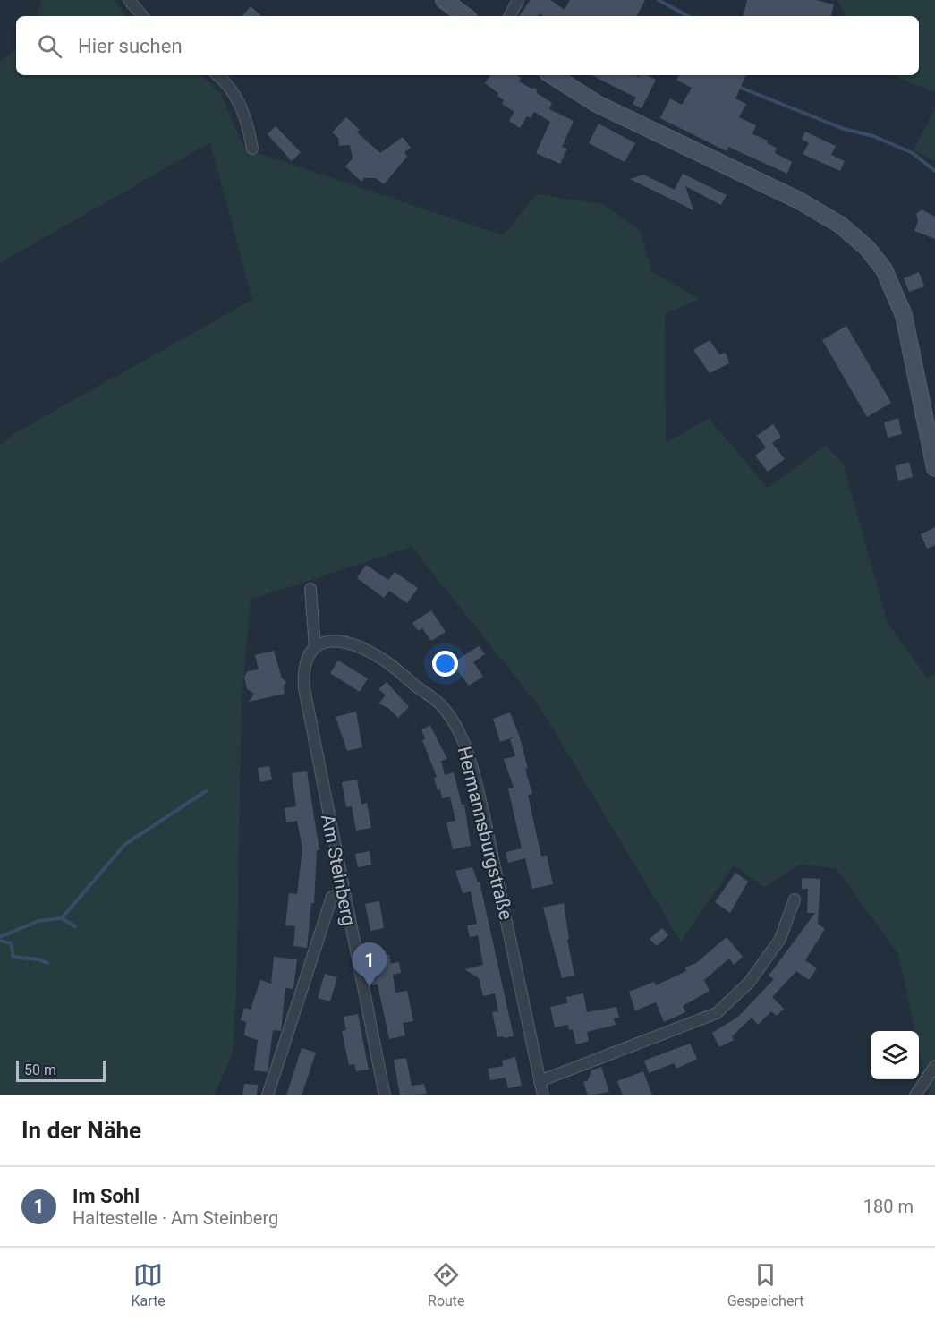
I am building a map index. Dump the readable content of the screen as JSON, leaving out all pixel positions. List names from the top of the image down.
{
  "streets": {
    "street": ["Hermannsburgstraße", "Am Steinberg"]
  },
  "crossings": [
    ["Hermannsburgstraße", "Am Steinberg"]
  ],
  "scale_bar": "50 m",
  "page": {
    "search": "Hier suchen",
    "pins": "1",
    "scale": "50 m",
    "heading": "In der Nähe",
    "list": [
      {
        "mark": "1",
        "name": "Im Sohl",
        "note": "Haltestelle · Am Steinberg",
        "value": "180 m"
      }
    ],
    "nav": ["Karte", "Route", "Gespeichert"]
  }
}
